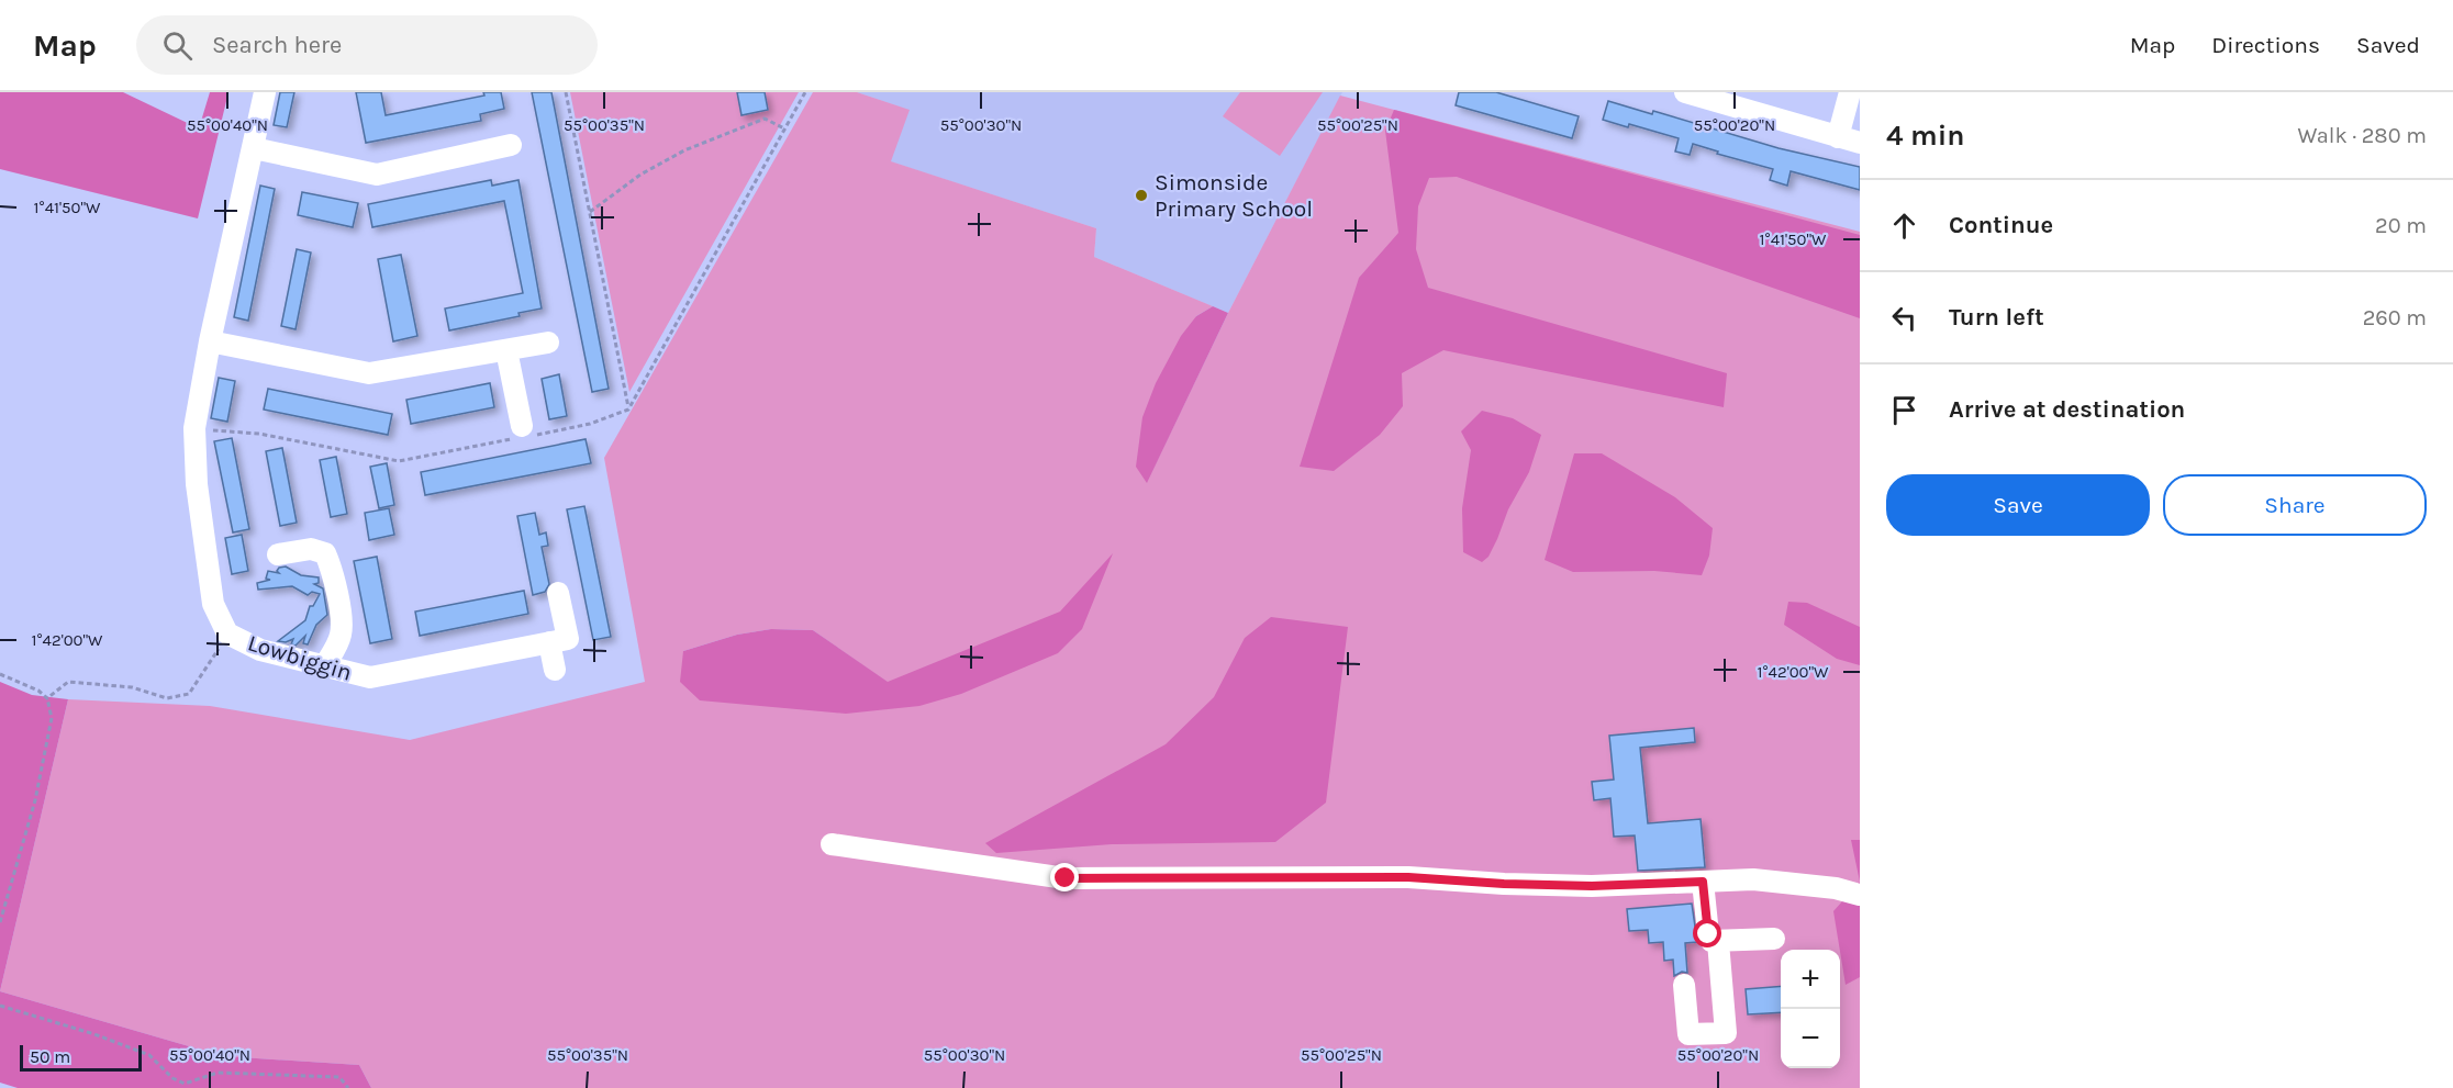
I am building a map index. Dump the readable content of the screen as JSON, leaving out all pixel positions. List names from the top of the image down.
{
  "streets": {
    "street": ["Lowbiggin"]
  },
  "places": ["Simonside Primary School"],
  "scale_bar": "50 m",
  "page": {
    "header": "Map",
    "search": "Search here",
    "nav": ["Map", "Directions", "Saved"],
    "heading": ["4 min", "Walk · 280 m"],
    "list": [
      ["Continue", "20 m"],
      ["Turn left", "260 m"],
      "Arrive at destination"
    ],
    "buttons": ["Save", "Share"],
    "map_buttons": ["+", "−"],
    "scale": "50 m"
  },
  "coordinates": [
    "55°00'40\"N",
    "55°00'35\"N",
    "55°00'30\"N",
    "55°00'25\"N",
    "55°00'20\"N",
    "1°41'50\"W",
    "1°42'00\"W"
  ]
}
